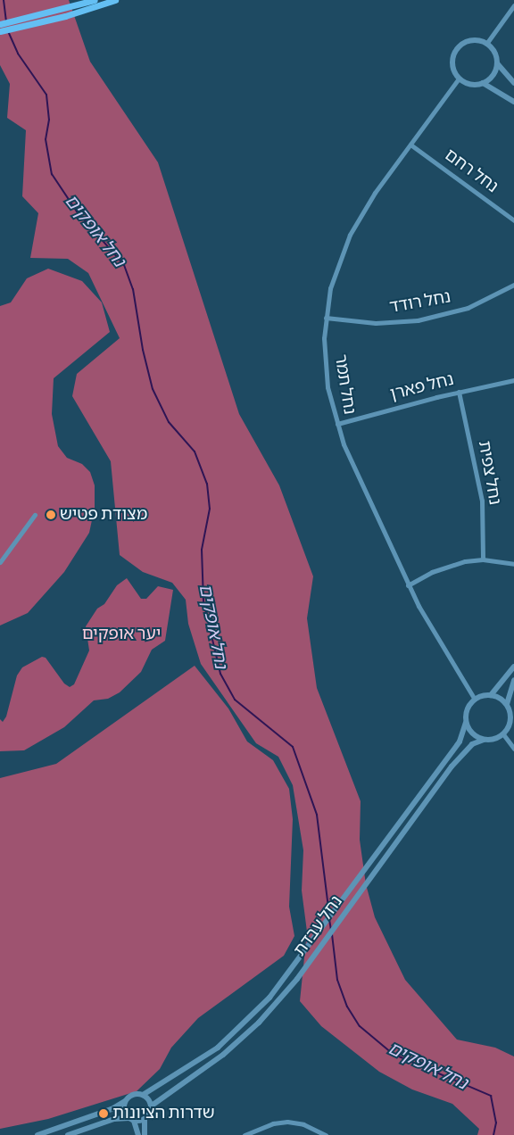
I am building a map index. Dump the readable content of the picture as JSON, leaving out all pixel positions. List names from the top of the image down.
{
  "streets": {
    "street": [
      "נחל רחם",
      "נחל רודד",
      "נחל תמר",
      "נחל פארן",
      "נחל צפית",
      "נחל עבדת"
    ]
  },
  "crossings": [
    ["נחל רחם", "נחל תמר"],
    ["נחל רודד", "נחל תמר"],
    ["נחל תמר", "נחל פארן"],
    ["נחל תמר", "נחל עבדת"],
    ["נחל פארן", "נחל צפית"]
  ],
  "water": ["נחל אופקים"],
  "parks": ["יער אופקים"],
  "places": ["מצודת פטיש", "שדרות הציונות"]
}
